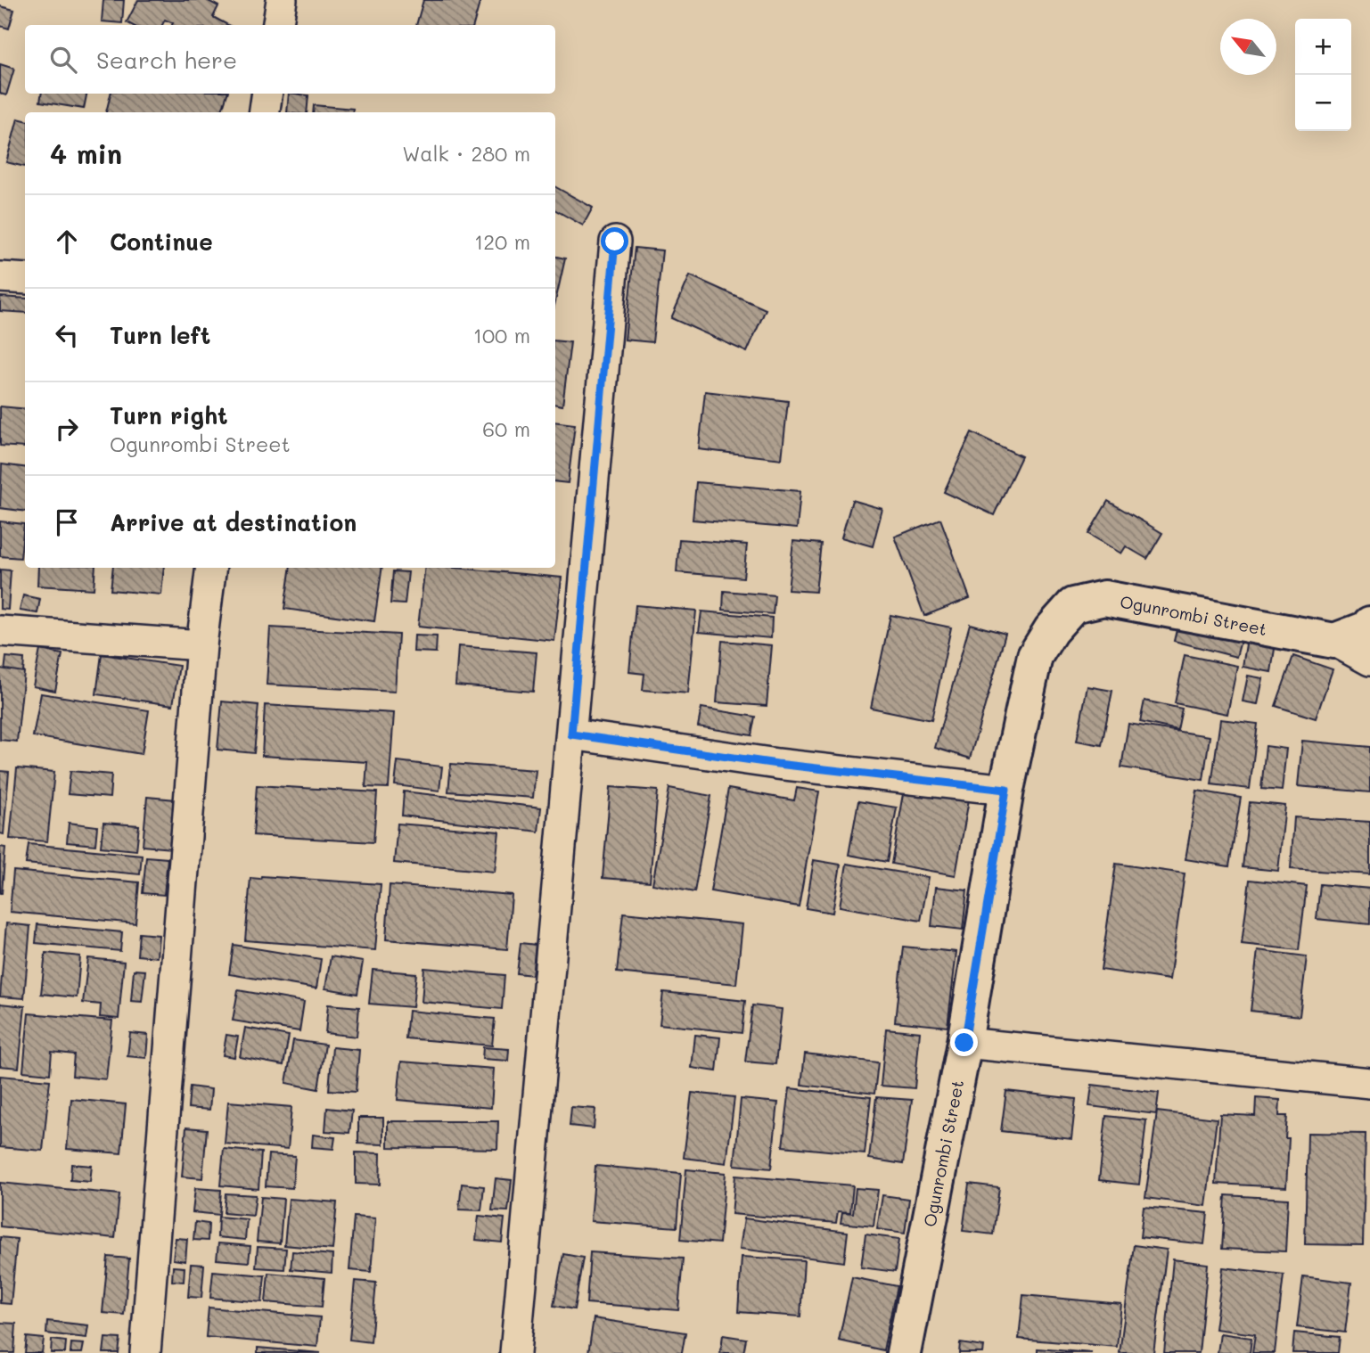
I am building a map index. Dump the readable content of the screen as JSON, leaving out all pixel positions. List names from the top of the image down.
{
  "streets": {
    "street": ["Ogunrombi Street"]
  },
  "north": "top left",
  "page": {
    "map_buttons": ["+", "−"],
    "search": "Search here",
    "heading": ["4 min", "Walk · 280 m"],
    "list": [
      ["Continue", "120 m"],
      ["Turn left", "100 m"],
      ["Turn right", "Ogunrombi Street", "60 m"],
      "Arrive at destination"
    ]
  }
}
